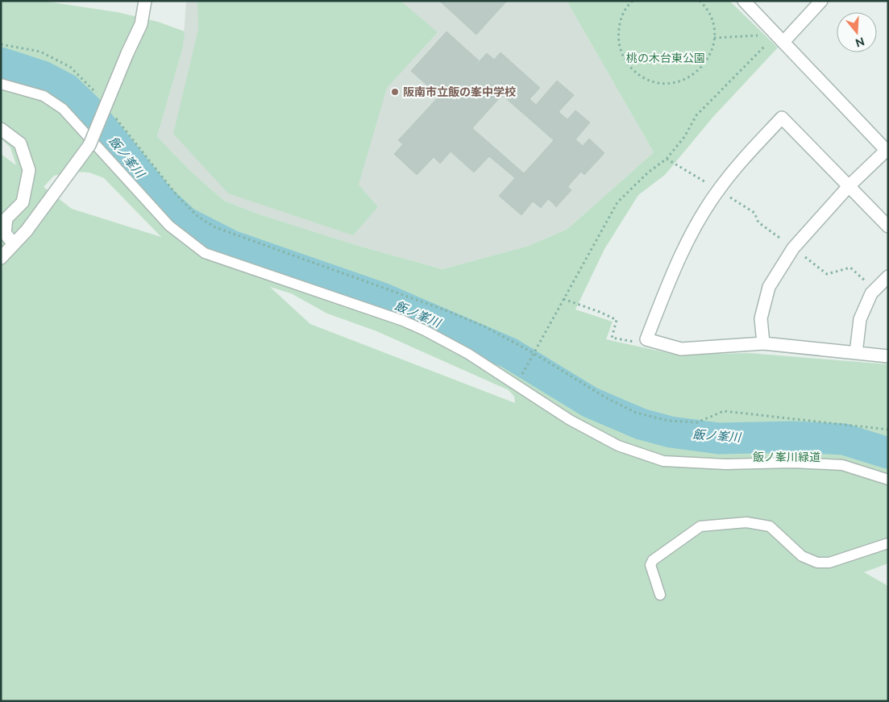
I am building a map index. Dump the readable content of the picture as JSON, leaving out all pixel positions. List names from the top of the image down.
{
  "water": ["飯ノ峯川"],
  "parks": ["桃の木台東公園", "飯ノ峯川緑道"],
  "places": ["阪南市立飯の峯中学校"],
  "north": "bottom"
}
